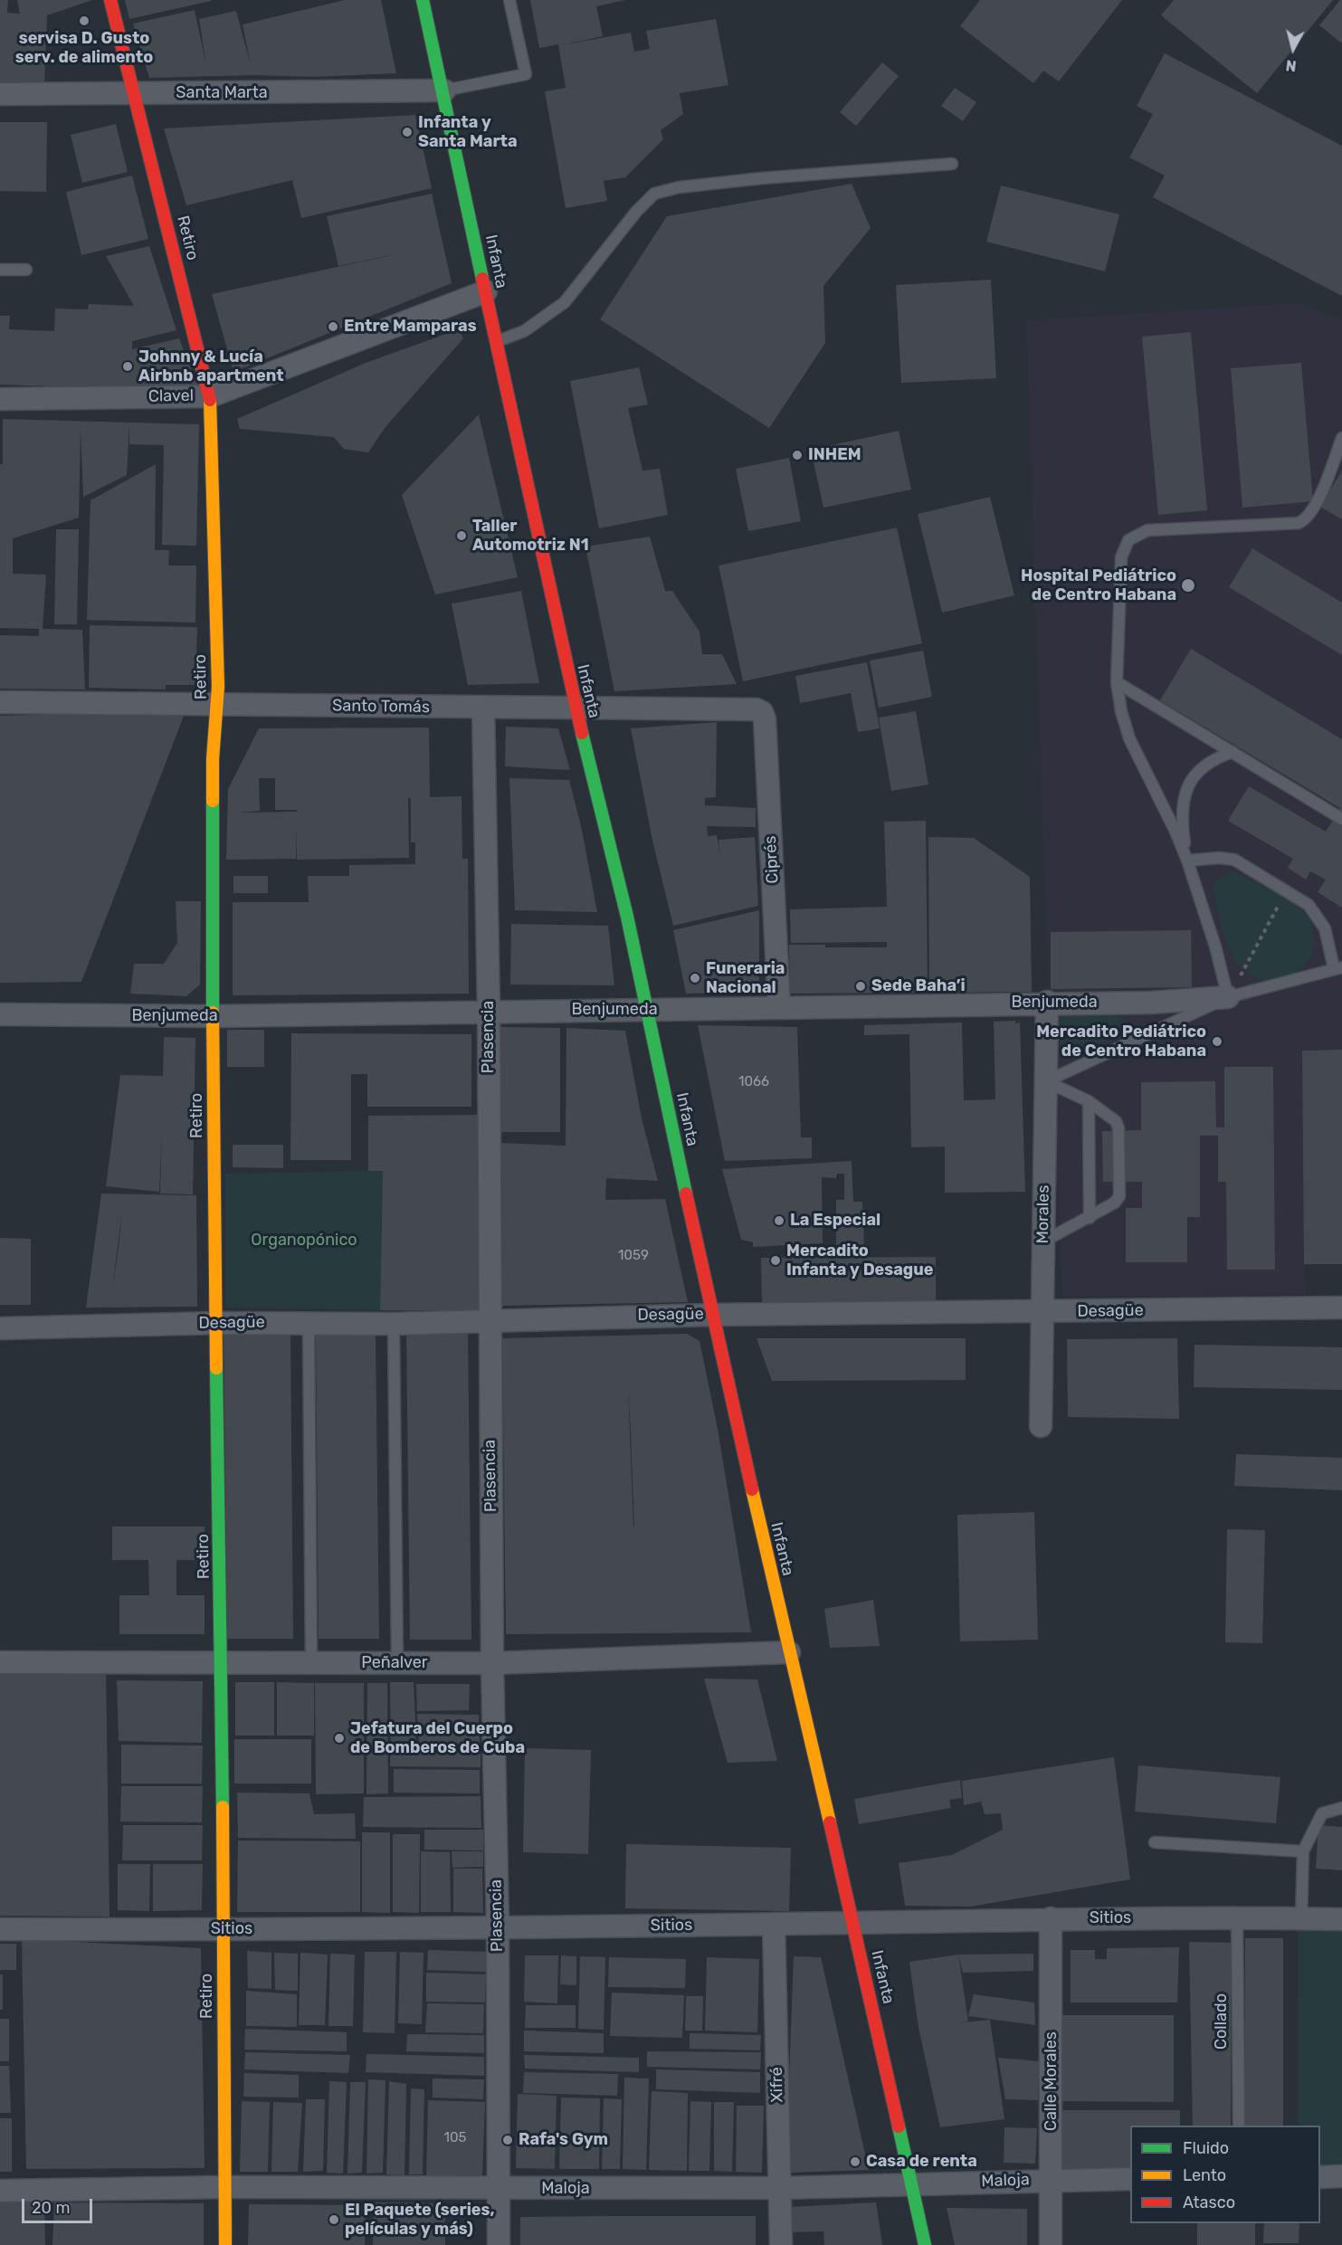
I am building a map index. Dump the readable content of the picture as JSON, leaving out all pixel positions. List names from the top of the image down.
{
  "streets": {
    "main road": ["Retiro", "Infanta"],
    "street": [
      "Santa Marta",
      "Clavel",
      "Santo Tomás",
      "Ciprés",
      "Benjumeda",
      "Plasencia",
      "Morales",
      "Desagüe",
      "Peñalver",
      "Sitios",
      "Calle Morales",
      "Xifré",
      "Maloja"
    ],
    "lane": ["Collado"]
  },
  "crossings": [
    ["Santa Marta", "Retiro"],
    ["Santa Marta", "Infanta"],
    ["Retiro", "Clavel"],
    ["Retiro", "Santo Tomás"],
    ["Retiro", "Benjumeda"],
    ["Retiro", "Desagüe"],
    ["Retiro", "Peñalver"],
    ["Retiro", "Sitios"],
    ["Retiro", "Maloja"],
    ["Infanta", "Clavel"],
    ["Infanta", "Santo Tomás"],
    ["Infanta", "Benjumeda"],
    ["Infanta", "Desagüe"],
    ["Infanta", "Peñalver"],
    ["Infanta", "Sitios"],
    ["Infanta", "Maloja"],
    ["Santo Tomás", "Ciprés"],
    ["Santo Tomás", "Plasencia"],
    ["Ciprés", "Benjumeda"],
    ["Benjumeda", "Plasencia"],
    ["Benjumeda", "Morales"],
    ["Plasencia", "Desagüe"],
    ["Plasencia", "Peñalver"],
    ["Plasencia", "Sitios"],
    ["Plasencia", "Maloja"],
    ["Morales", "Desagüe"],
    ["Sitios", "Collado"],
    ["Sitios", "Calle Morales"],
    ["Sitios", "Xifré"],
    ["Calle Morales", "Maloja"],
    ["Xifré", "Maloja"]
  ],
  "parks": ["Organopónico"],
  "places": [
    "servisa D. Gusto serv. de alimento",
    "Infanta y Santa Marta",
    "Entre Mamparas",
    "Johnny & Lucía Airbnb apartment",
    "INHEM",
    "Taller Automotriz N1",
    "Hospital Pediátrico de Centro Habana",
    "Funeraria Nacional",
    "Sede Baha’i",
    "Mercadito Pediátrico de Centro Habana",
    "La Especial",
    "Mercadito Infanta y Desague",
    "Jefatura del Cuerpo de Bomberos de Cuba",
    "Rafa's Gym",
    "Casa de renta",
    "El Paquete (series, películas y más)"
  ],
  "house_numbers": ["1066", "1059", "105"],
  "legend": ["Fluido", "Lento", "Atasco"],
  "scale_bar": "20 m",
  "north": "bottom"
}
